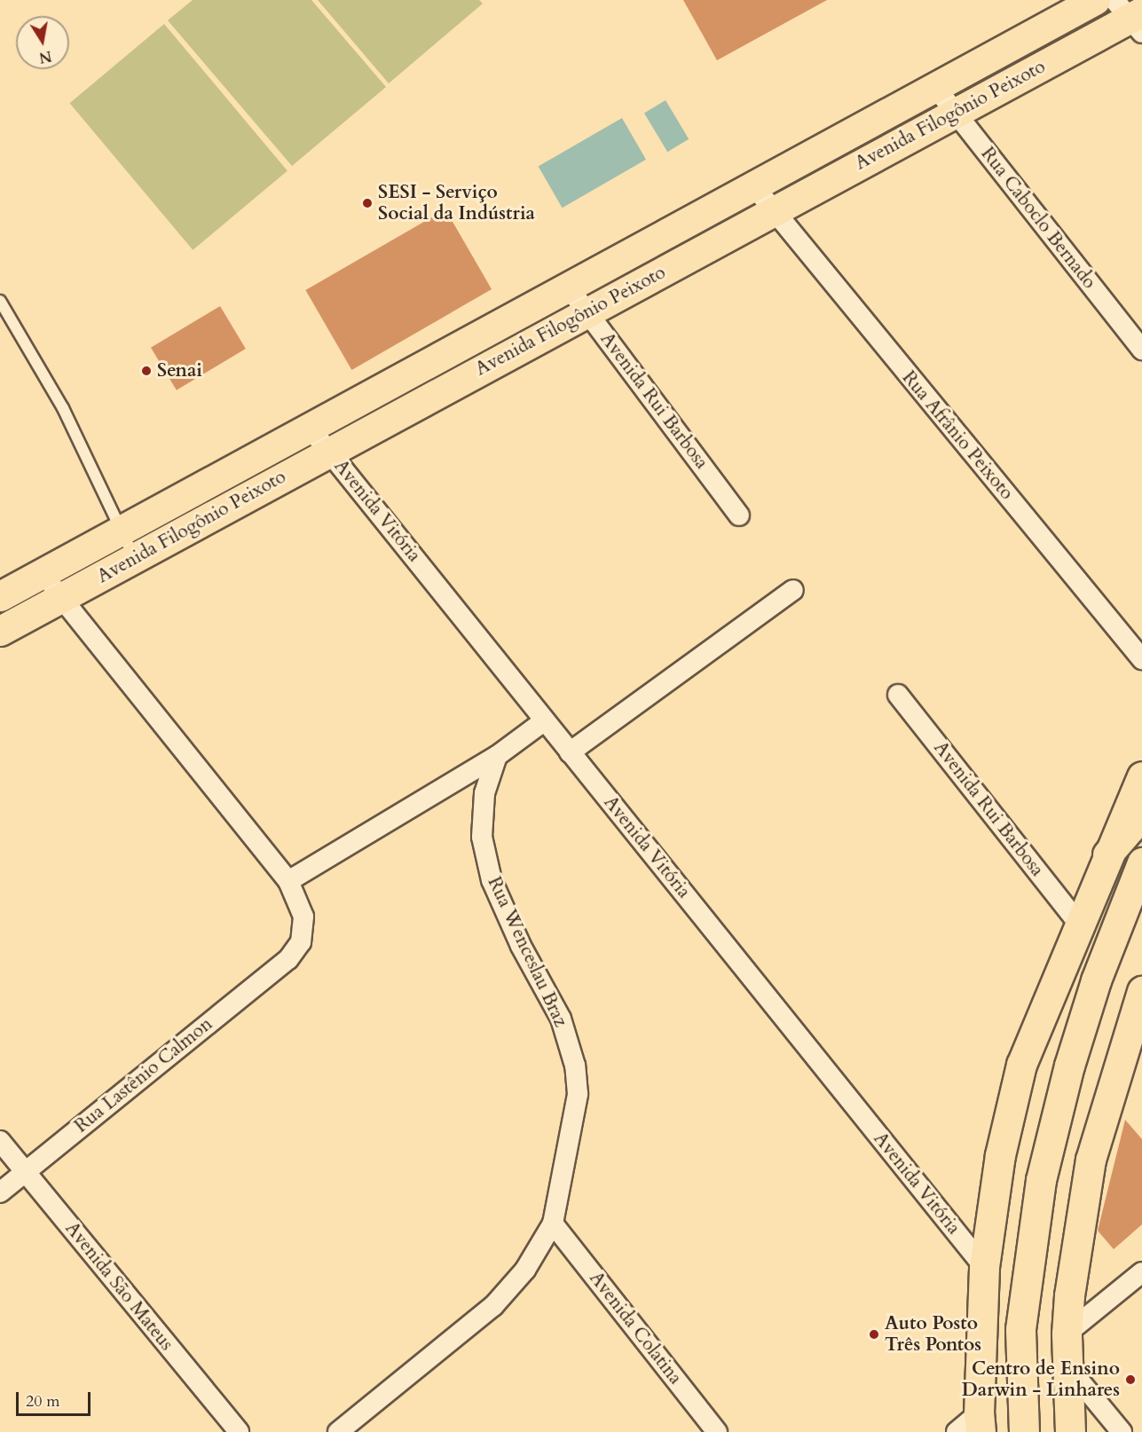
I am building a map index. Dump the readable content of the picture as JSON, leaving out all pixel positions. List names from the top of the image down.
{
  "streets": {
    "main road": ["Avenida Filogônio Peixoto"],
    "street": [
      "Rua Caboclo Bernado",
      "Avenida Rui Barbosa",
      "Rua Afrânio Peixoto",
      "Avenida Vitória",
      "Rua Wenceslau Braz",
      "Rua Lastênio Calmon",
      "Avenida São Mateus",
      "Avenida Colatina"
    ]
  },
  "crossings": [
    ["Avenida Filogônio Peixoto", "Rua Caboclo Bernado"],
    ["Avenida Filogônio Peixoto", "Avenida Rui Barbosa"],
    ["Avenida Filogônio Peixoto", "Rua Afrânio Peixoto"],
    ["Avenida Filogônio Peixoto", "Avenida Vitória"],
    ["Rua Wenceslau Braz", "Avenida Colatina"],
    ["Rua Lastênio Calmon", "Avenida São Mateus"]
  ],
  "places": [
    "SESI - Serviço Social da Indústria",
    "Senai",
    "Auto Posto Três Pontos",
    "Centro de Ensino Darwin - Linhares"
  ],
  "scale_bar": "20 m",
  "north": "bottom"
}
